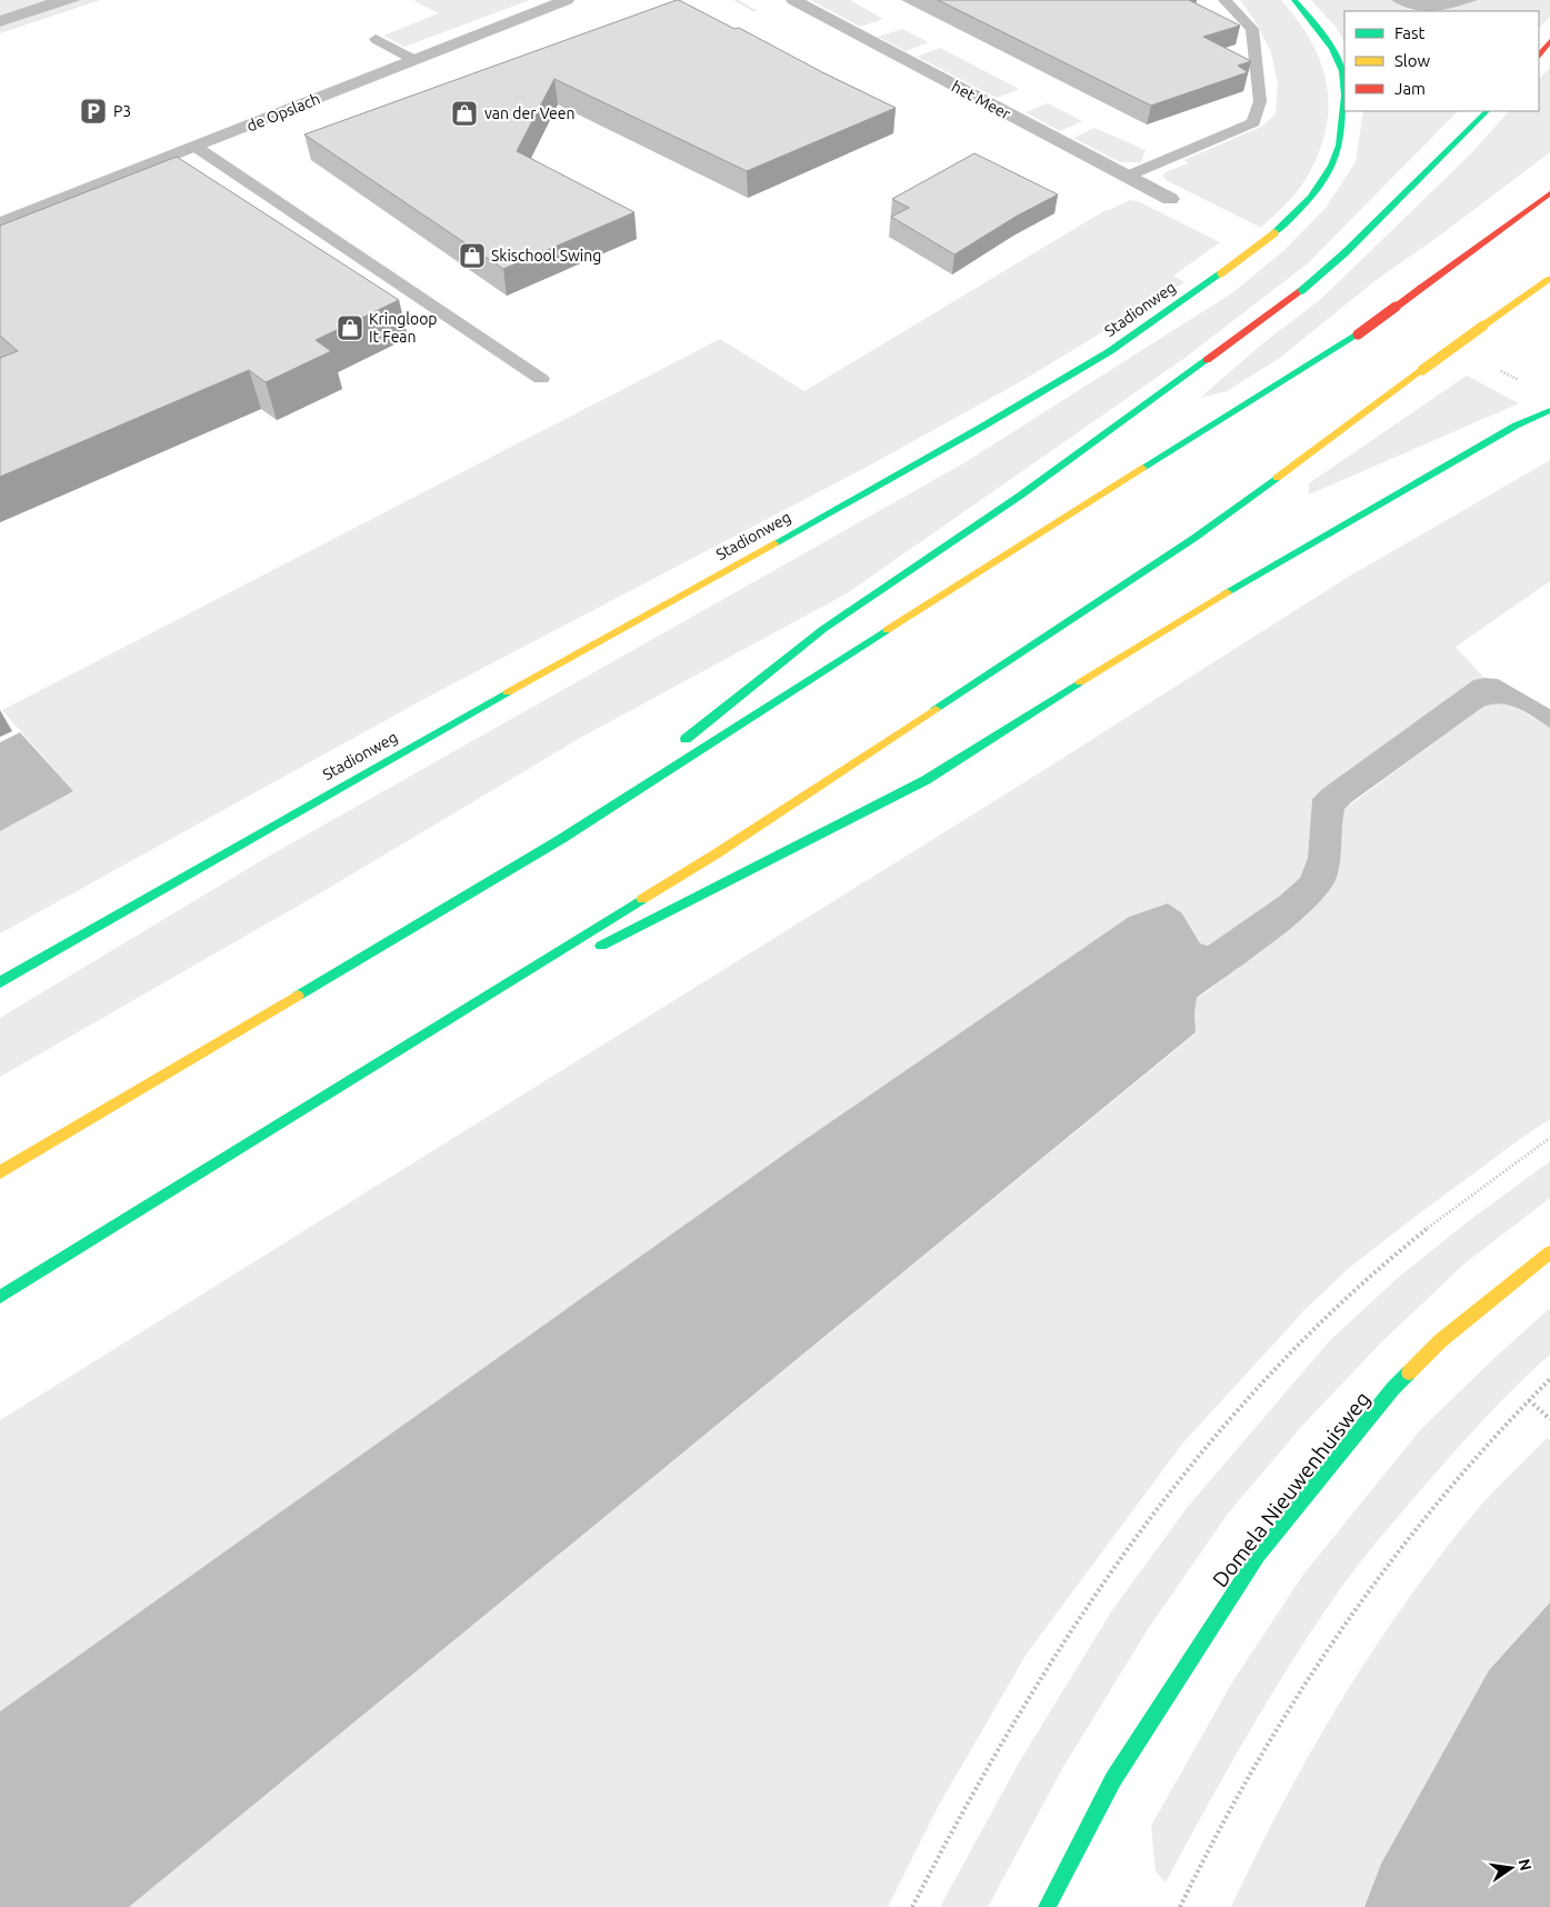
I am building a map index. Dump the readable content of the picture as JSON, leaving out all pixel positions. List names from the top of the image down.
{
  "streets": {
    "main road": ["Stadionweg", "Domela Nieuwenhuisweg"],
    "street": ["het Meer", "de Opslach"]
  },
  "places": {
    "parking": ["P3"],
    "shop": ["van der Veen", "Skischool Swing", "Kringloop It Fean"]
  },
  "legend": ["Fast", "Slow", "Jam"],
  "north": "right"
}
